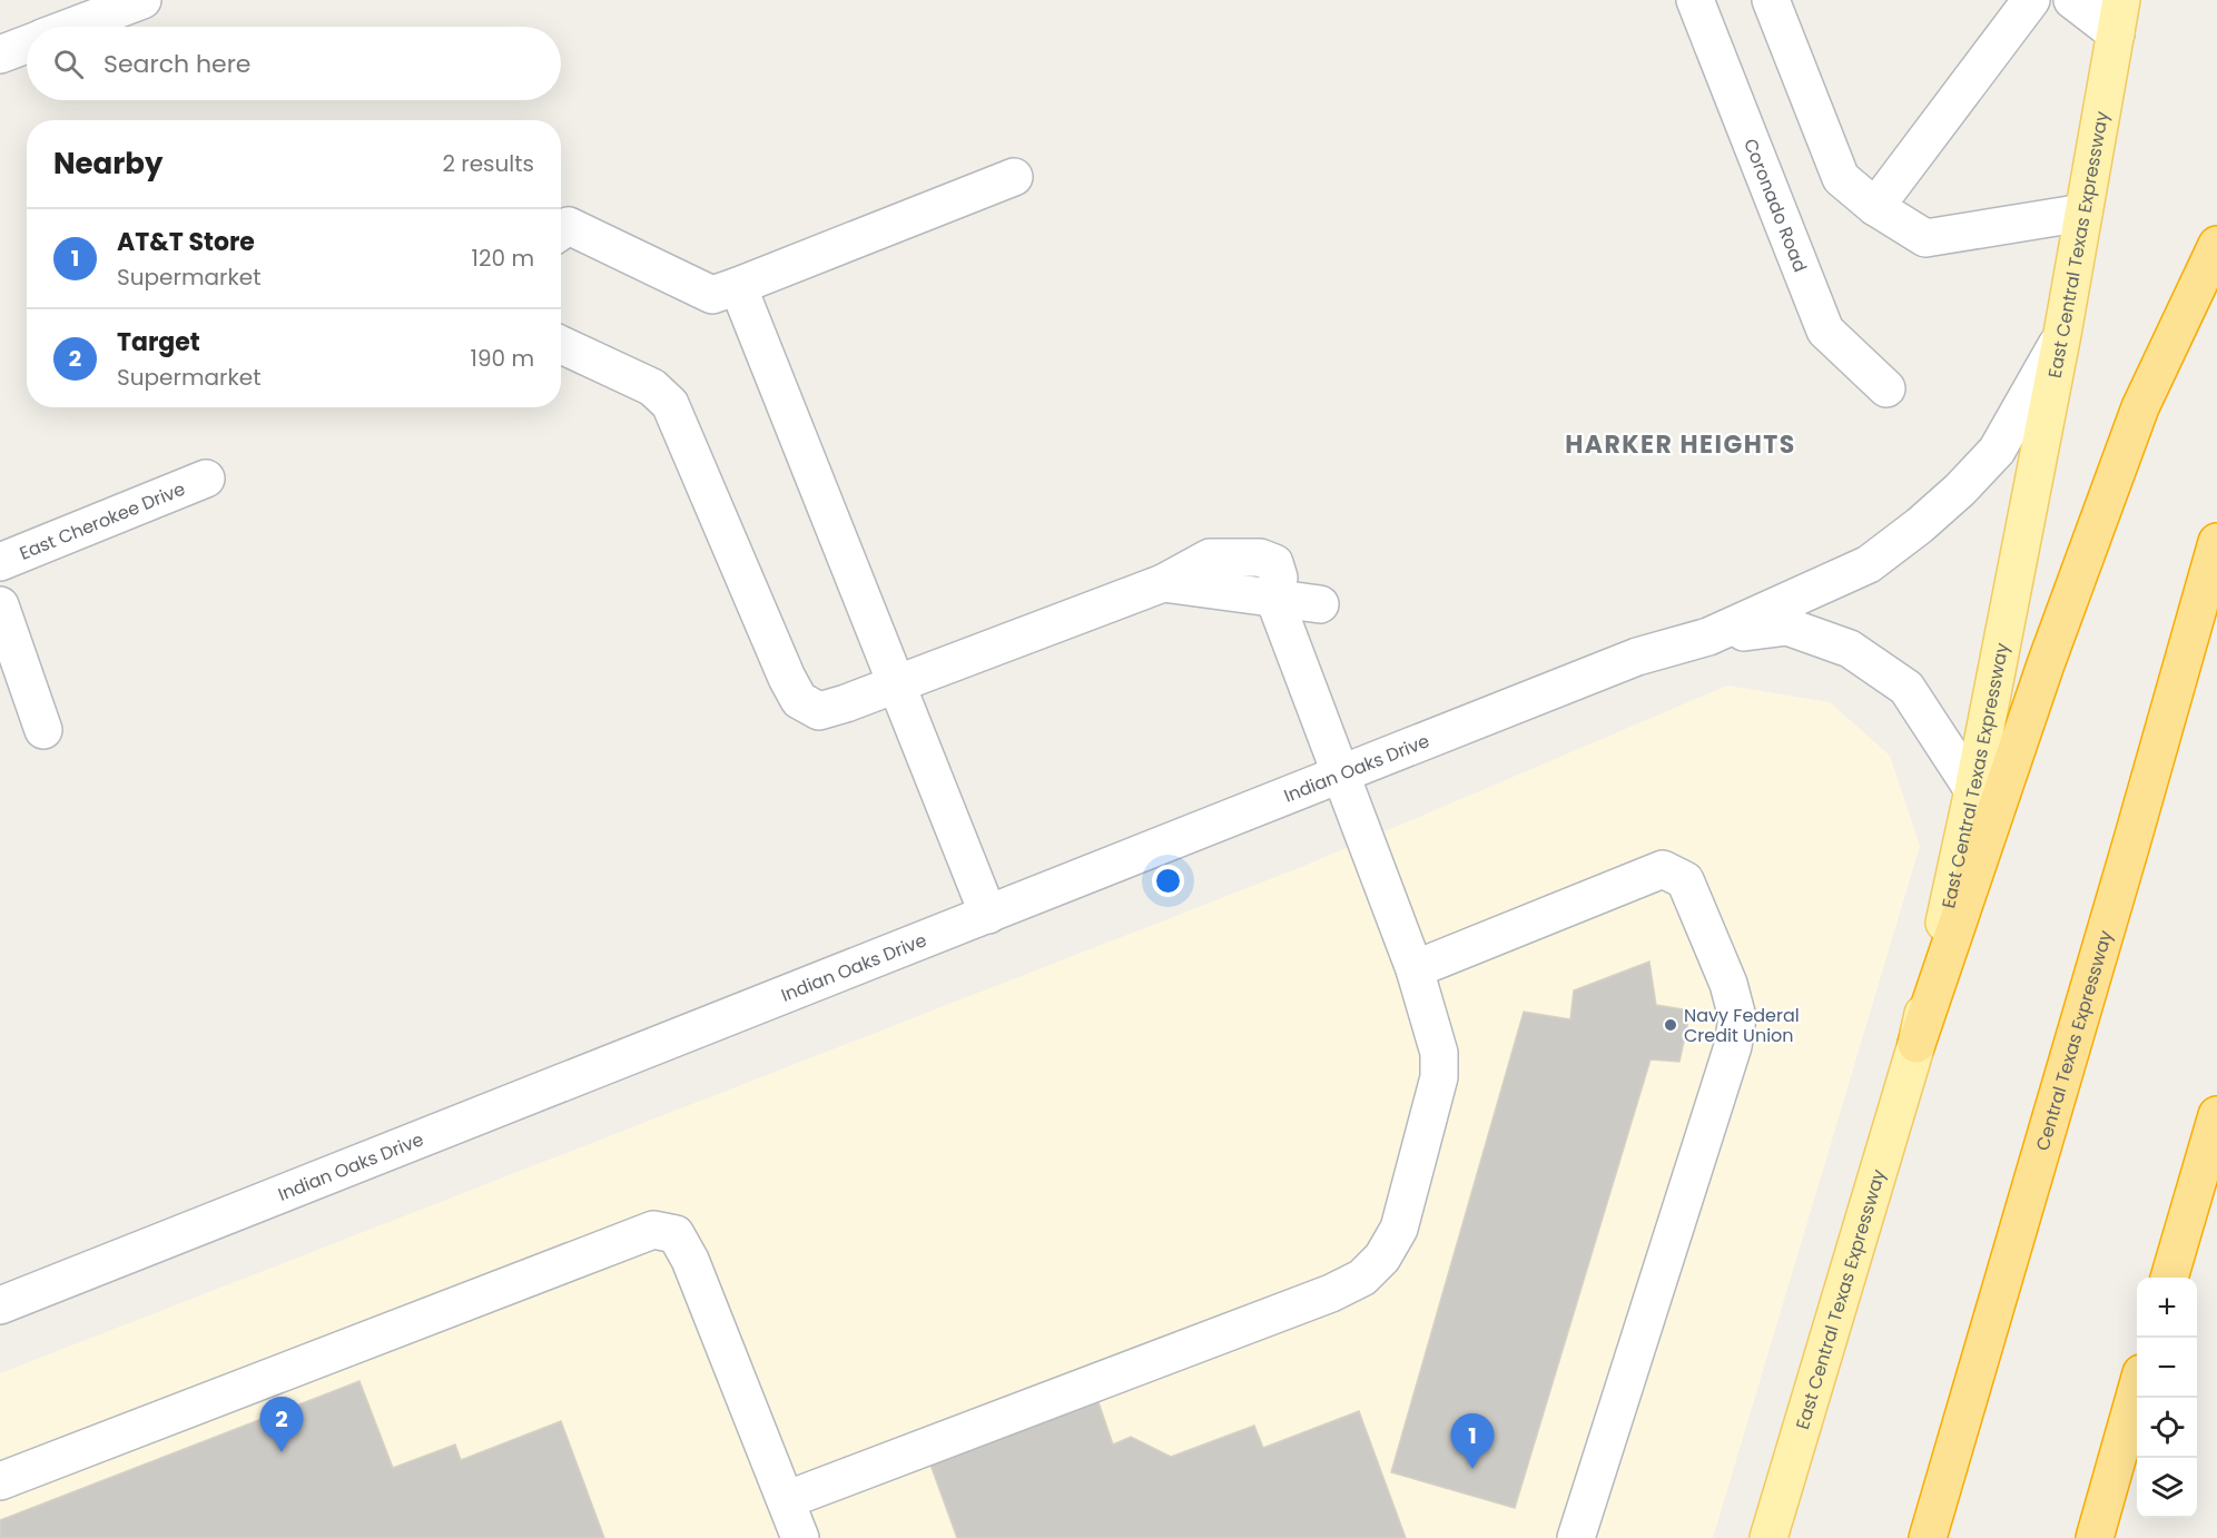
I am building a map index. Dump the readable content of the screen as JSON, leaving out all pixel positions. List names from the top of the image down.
{
  "streets": {
    "highway": ["Central Texas Expressway"],
    "main road": ["East Central Texas Expressway"],
    "street": ["Coronado Road", "East Cherokee Drive", "Indian Oaks Drive"]
  },
  "districts": ["HARKER HEIGHTS"],
  "places": ["Navy Federal Credit Union"],
  "page": {
    "search": "Search here",
    "heading": ["Nearby", "2 results"],
    "list": [
      {
        "mark": "1",
        "name": "AT&T Store",
        "note": "Supermarket",
        "value": "120 m"
      },
      {
        "mark": "2",
        "name": "Target",
        "note": "Supermarket",
        "value": "190 m"
      }
    ],
    "map_buttons": ["+", "−"],
    "pins": ["2", "1"]
  }
}
